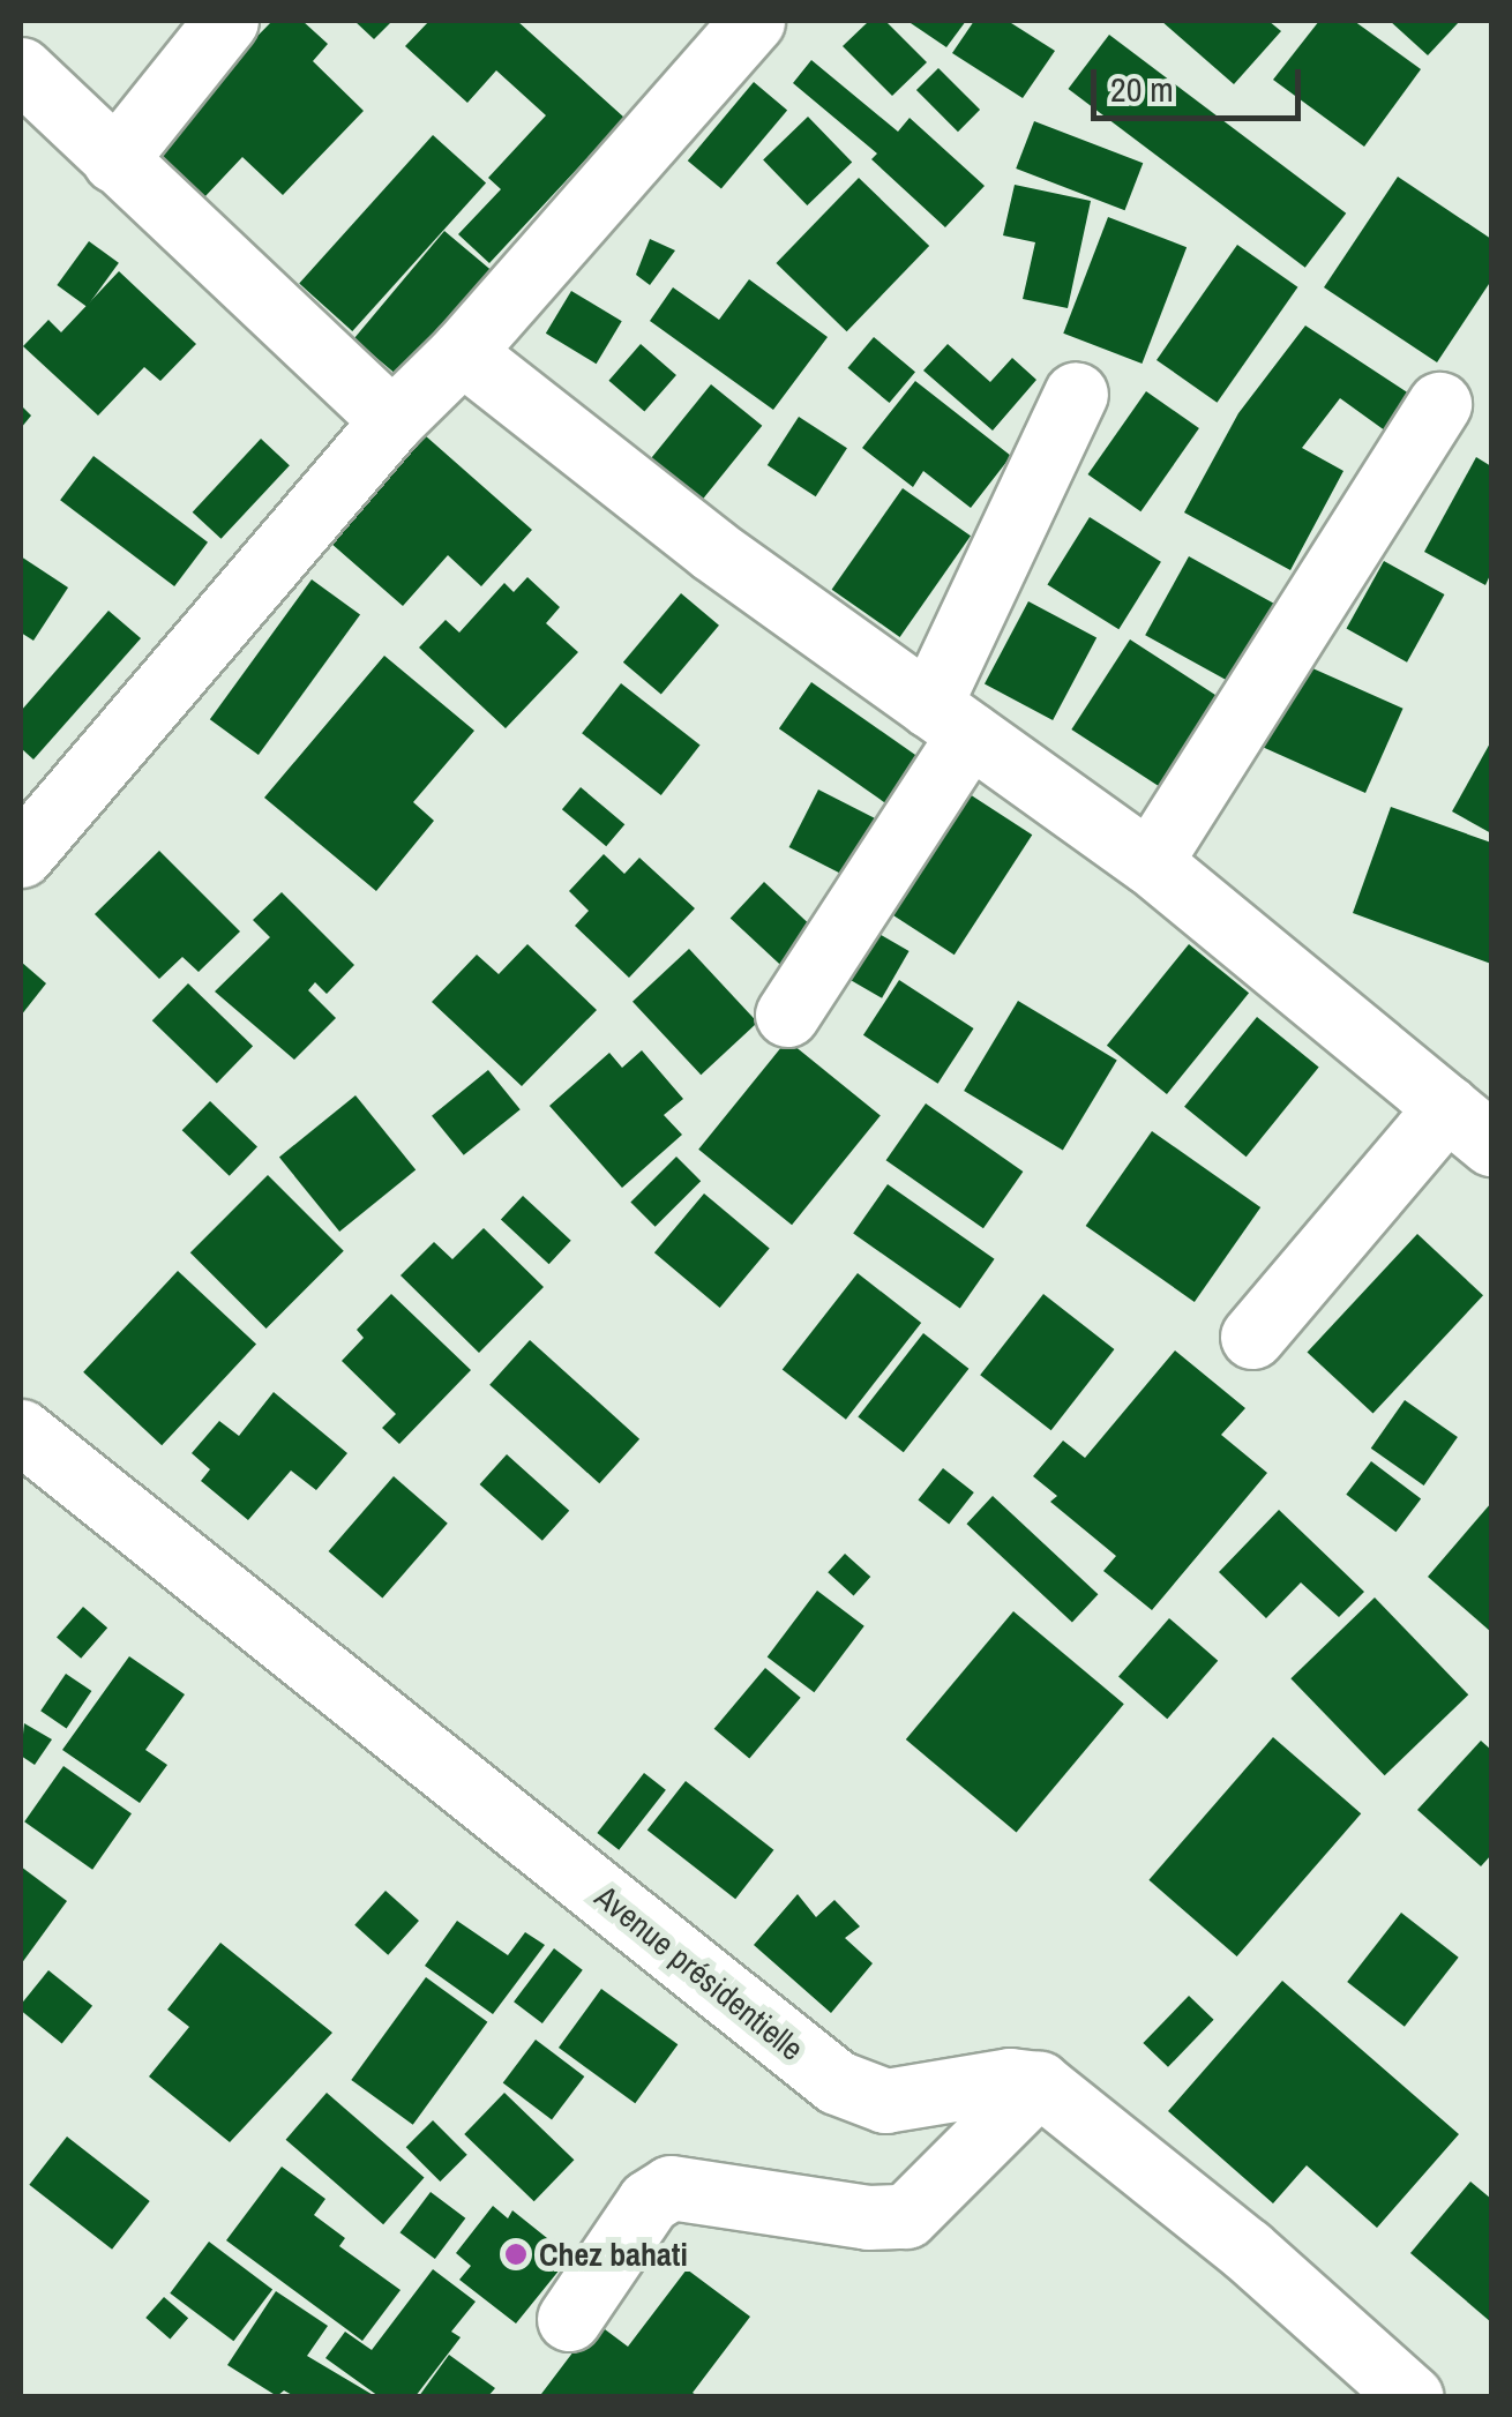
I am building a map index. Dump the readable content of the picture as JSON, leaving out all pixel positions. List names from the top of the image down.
{
  "streets": {
    "street": ["Avenue présidentielle"]
  },
  "places": ["Chez bahati"],
  "scale_bar": "20 m"
}
